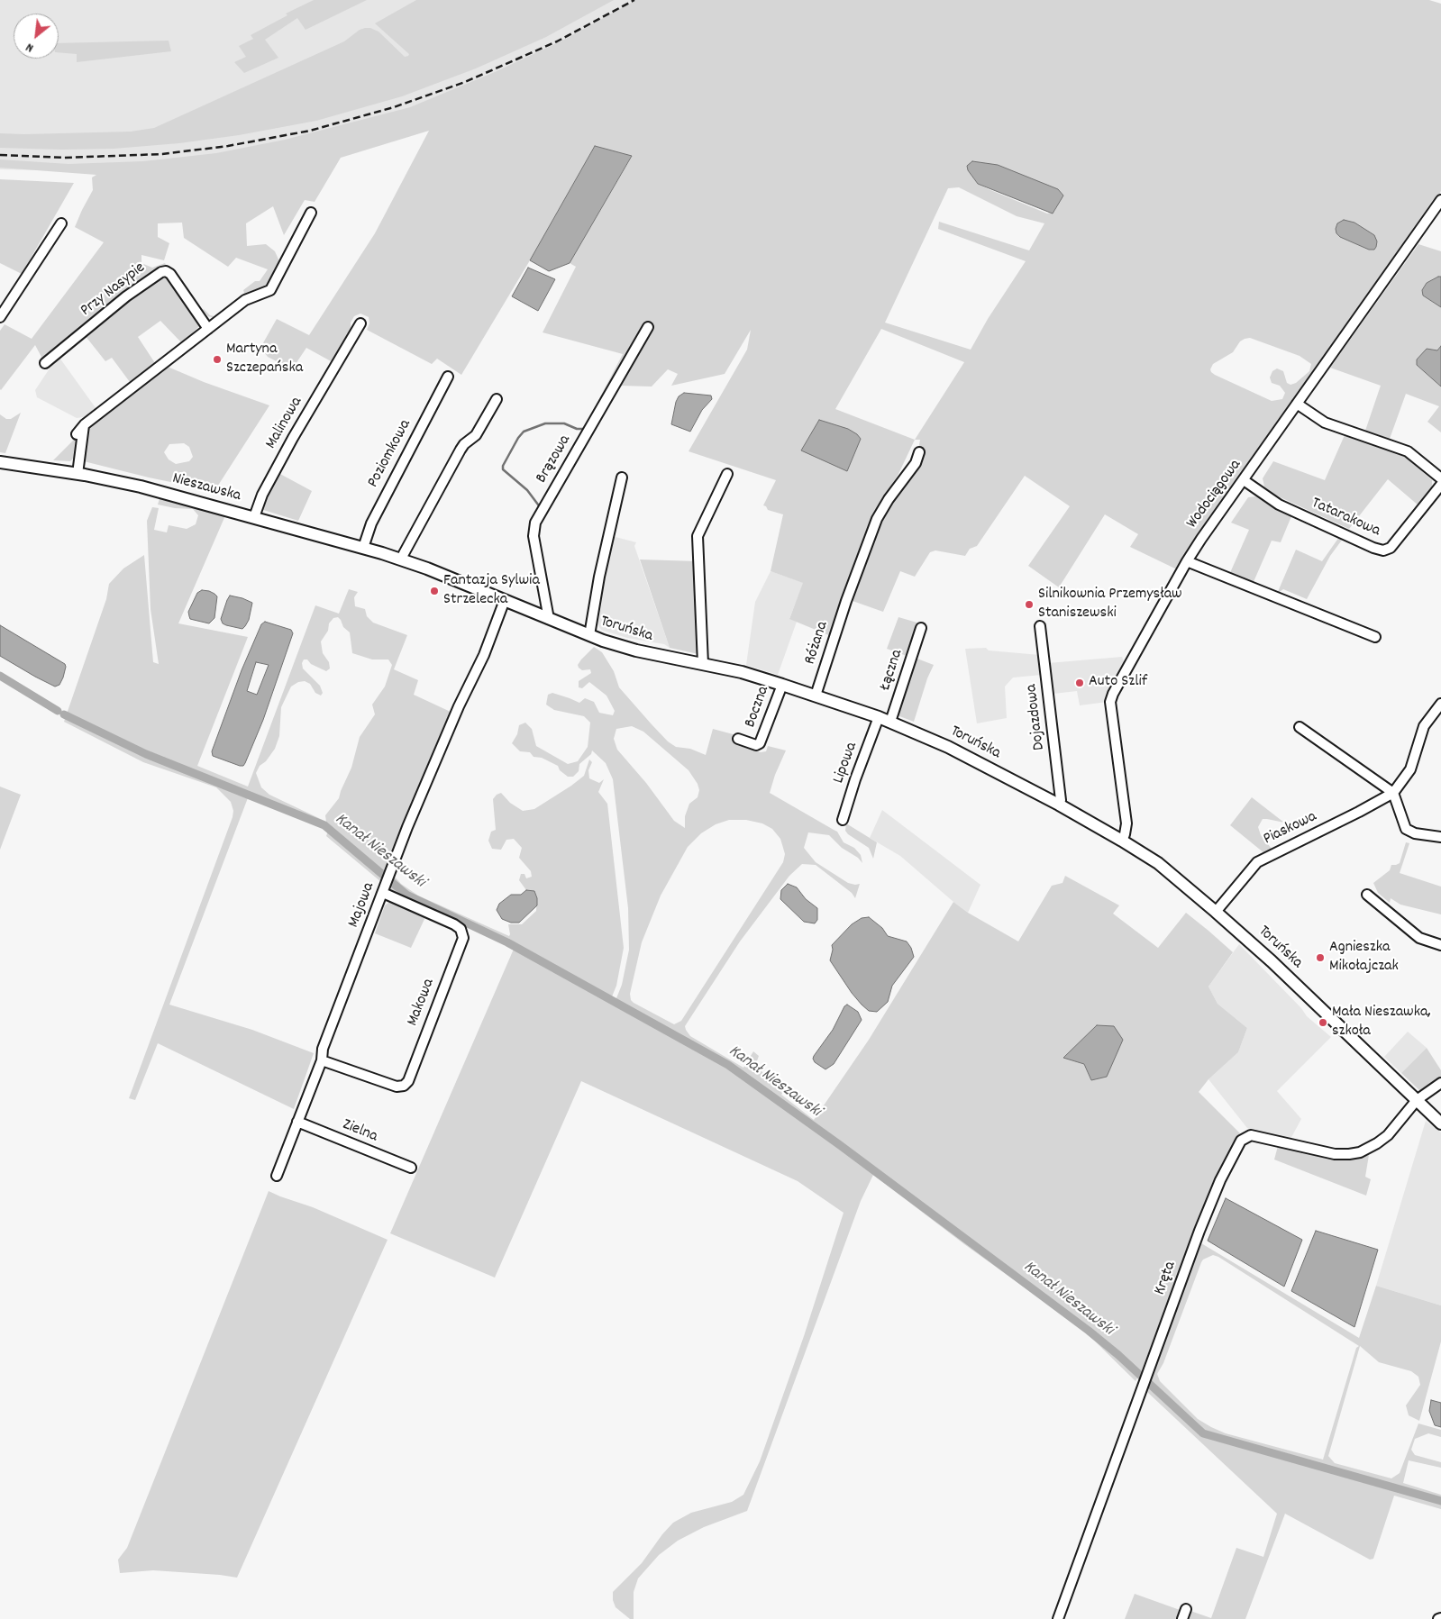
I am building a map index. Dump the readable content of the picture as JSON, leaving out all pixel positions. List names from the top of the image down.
{
  "streets": {
    "main road": ["Nieszawska", "Toruńska"],
    "street": [
      "Przy Nasypie",
      "Malinowa",
      "Poziomkowa",
      "Brązowa",
      "Wodociągowa",
      "Tatarakowa",
      "Różana",
      "Łączna",
      "Boczna",
      "Dojazdowa",
      "Lipowa",
      "Piaskowa",
      "Majowa",
      "Makowa",
      "Zielna",
      "Kręta"
    ]
  },
  "crossings": [
    ["Malinowa", "Nieszawska"],
    ["Poziomkowa", "Nieszawska"],
    ["Brązowa", "Toruńska"],
    ["Nieszawska", "Toruńska"],
    ["Wodociągowa", "Tatarakowa"],
    ["Wodociągowa", "Toruńska"],
    ["Toruńska", "Różana"],
    ["Toruńska", "Łączna"],
    ["Toruńska", "Boczna"],
    ["Toruńska", "Dojazdowa"],
    ["Toruńska", "Lipowa"],
    ["Toruńska", "Piaskowa"],
    ["Toruńska", "Majowa"],
    ["Toruńska", "Kręta"],
    ["Majowa", "Makowa"],
    ["Majowa", "Zielna"]
  ],
  "water": ["Kanał Nieszawski"],
  "places": [
    "Martyna Szczepańska",
    "Fantazja Sylwia Strzelecka",
    "Silnikownia Przemysław Staniszewski",
    "Auto Szlif",
    "Agnieszka Mikołajczak",
    "Mała Nieszawka, szkoła"
  ],
  "north": "bottom left"
}
